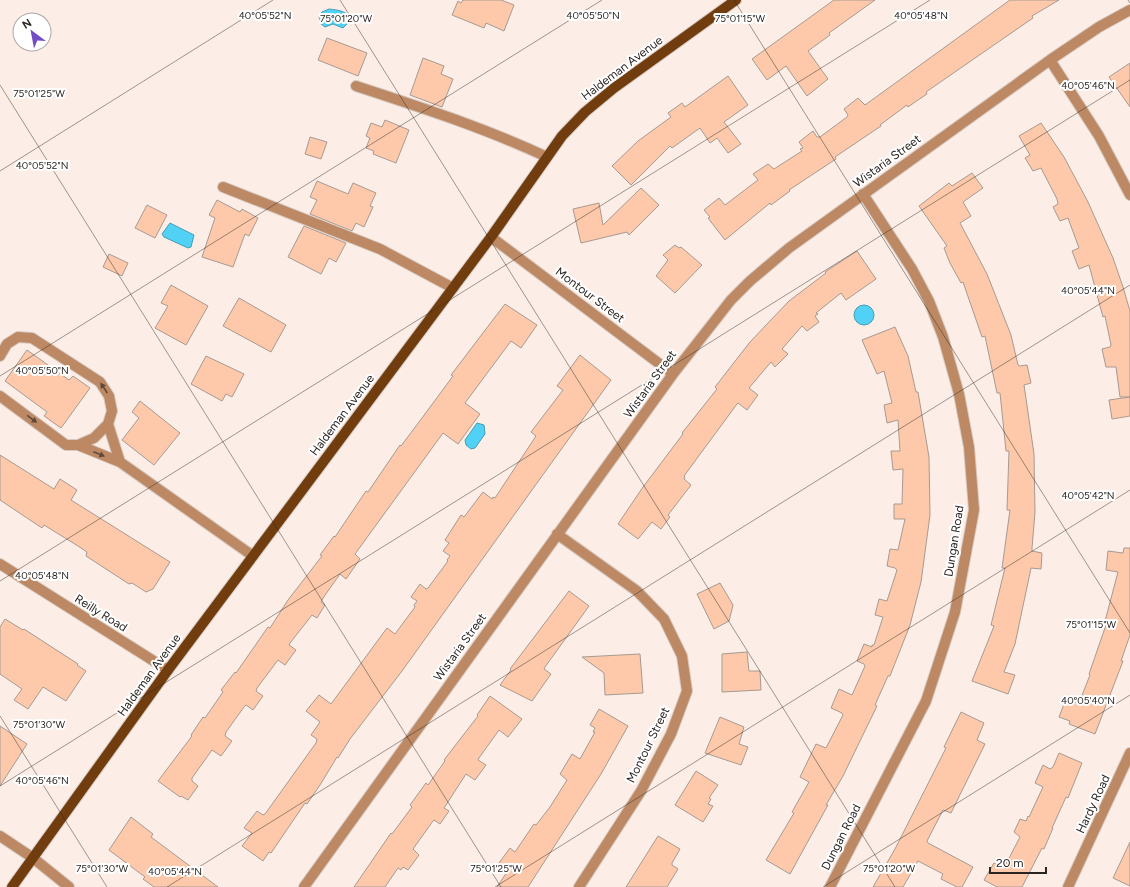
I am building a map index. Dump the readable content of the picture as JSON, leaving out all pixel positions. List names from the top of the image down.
{
  "streets": {
    "main road": ["Haldeman Avenue"],
    "street": [
      "Wistaria Street",
      "Montour Street",
      "Dungan Road",
      "Reilly Road",
      "Hardy Road"
    ]
  },
  "crossings": [
    ["Haldeman Avenue", "Montour Street"],
    ["Haldeman Avenue", "Reilly Road"],
    ["Wistaria Street", "Montour Street"],
    ["Wistaria Street", "Dungan Road"]
  ],
  "scale_bar": "20 m",
  "north": "top left",
  "coordinates": [
    "40°05'52\"N",
    "40°05'50\"N",
    "40°05'48\"N",
    "75°01'20\"W",
    "75°01'15\"W",
    "40°05'46\"N",
    "75°01'25\"W",
    "40°05'44\"N",
    "40°05'42\"N",
    "40°05'40\"N",
    "75°01'30\"W"
  ]
}
